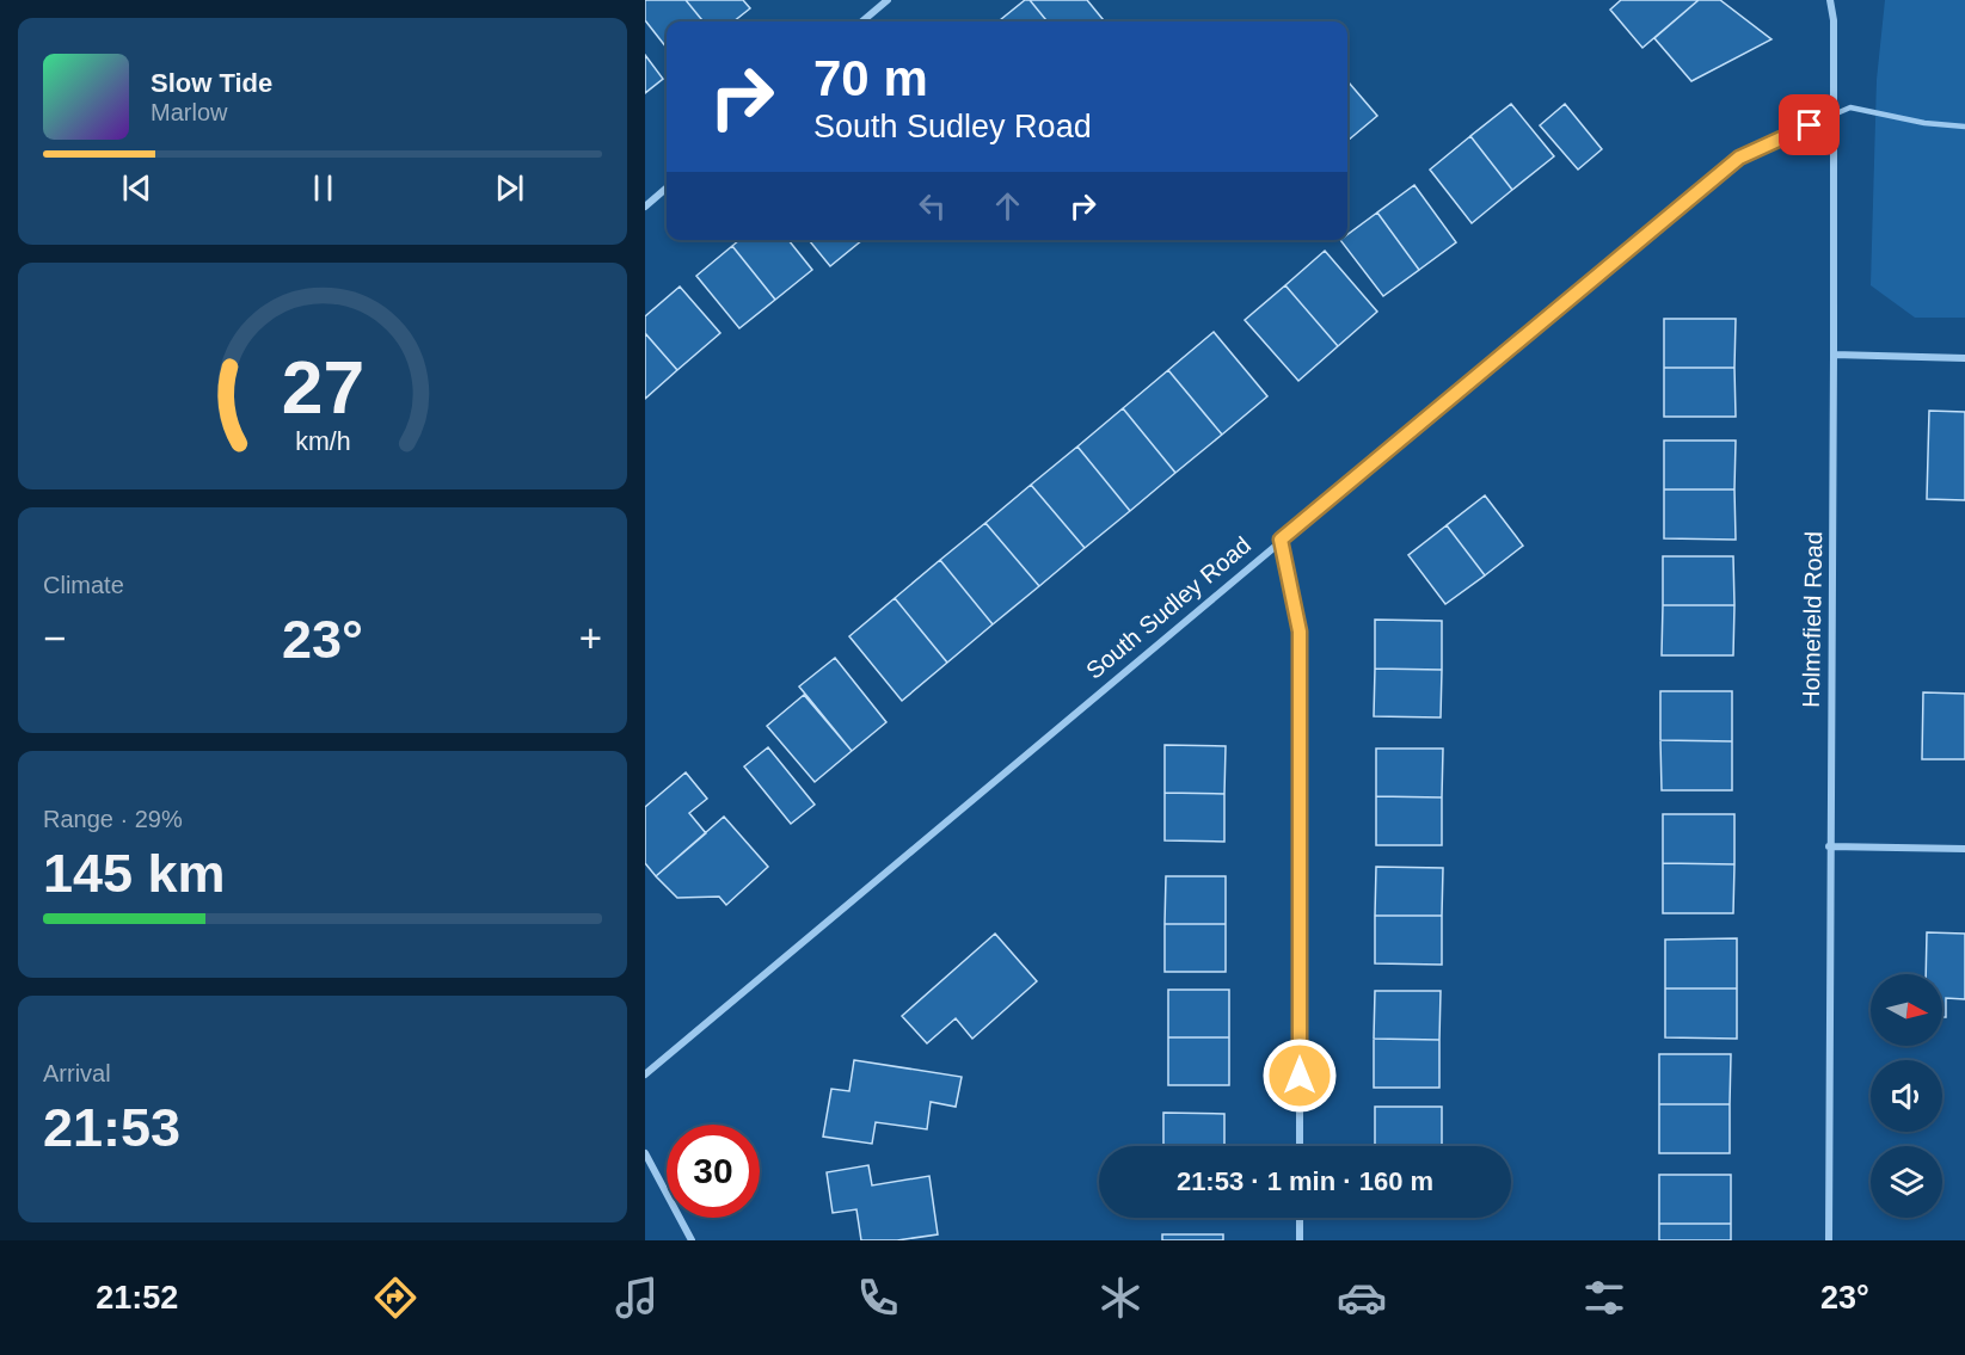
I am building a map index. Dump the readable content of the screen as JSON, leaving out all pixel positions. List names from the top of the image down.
{
  "streets": {
    "street": ["South Sudley Road", "Holmefield Road"]
  },
  "crossings": [
    ["South Sudley Road", "Holmefield Road"]
  ],
  "north": "right",
  "page": {
    "turn": ["70 m", "South Sudley Road"],
    "song": ["Slow Tide", "Marlow"],
    "tile": [
      "Climate",
      ["Range · 29%", "145 km"],
      ["Arrival", "21:53"]
    ],
    "heat": ["−", "23°", "+"],
    "limit": "30",
    "trip": "21:53 · 1 min · 160 m",
    "tabs": ["21:52", "23°"],
    "gauge": ["27", "km/h"]
  }
}
